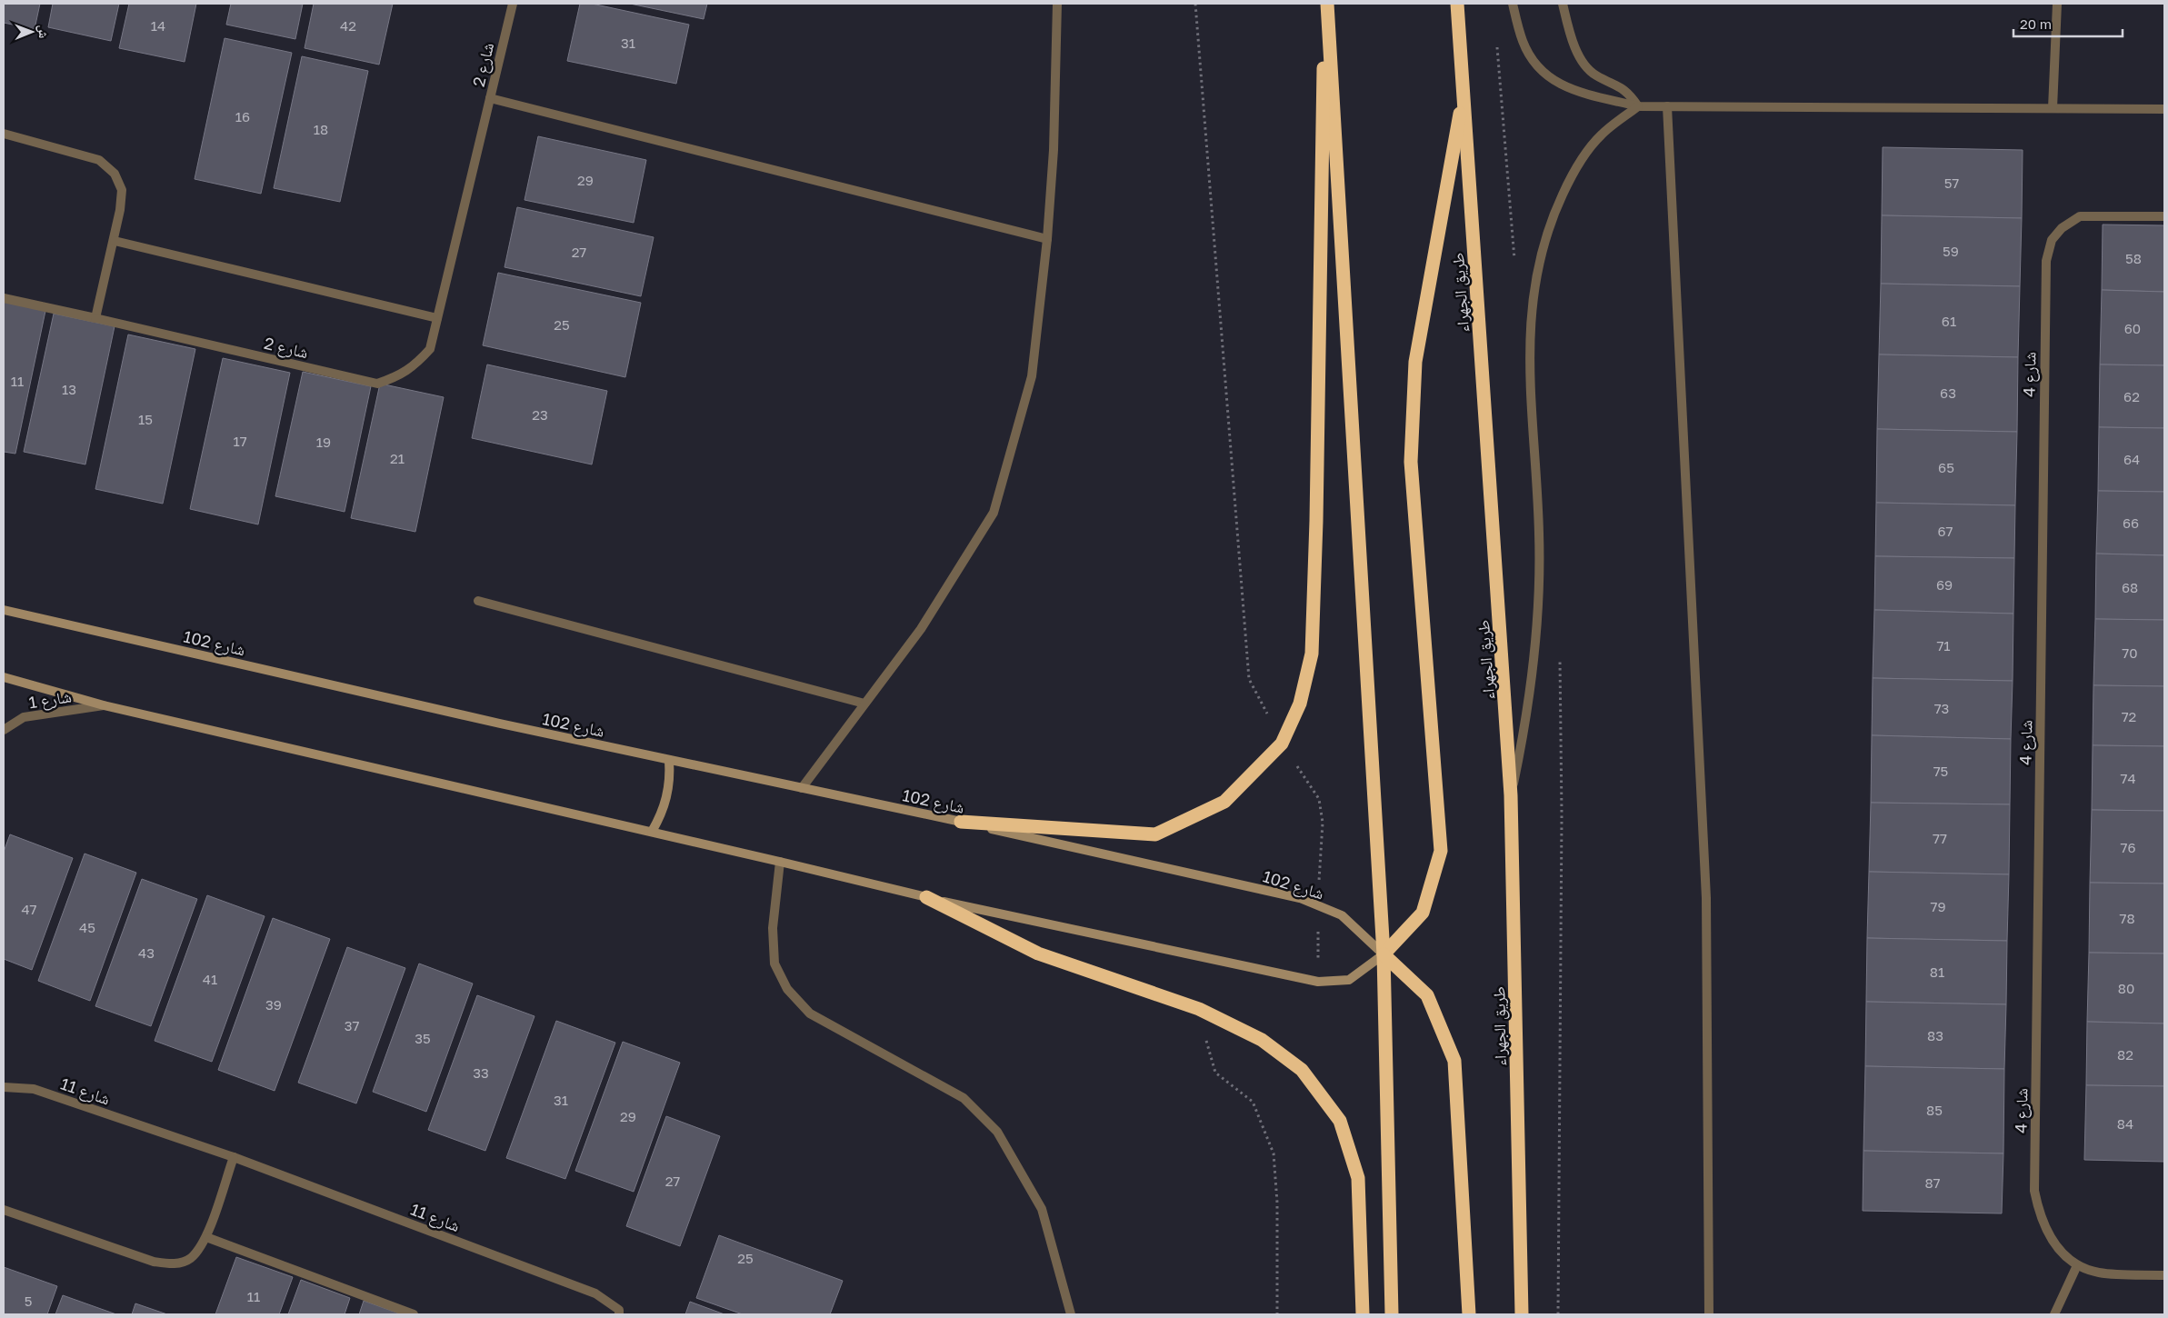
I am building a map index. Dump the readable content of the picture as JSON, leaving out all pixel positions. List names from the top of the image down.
{
  "streets": {
    "highway": ["طريق الجهراء"],
    "street": [
      "شارع 2",
      "شارع 4",
      "شارع 102",
      "شارع 1",
      "شارع 11"
    ]
  },
  "house_numbers": [
    "14",
    "42",
    "31",
    "16",
    "18",
    "29",
    "57",
    "59",
    "27",
    "58",
    "61",
    "25",
    "60",
    "11",
    "13",
    "63",
    "62",
    "23",
    "15",
    "17",
    "19",
    "21",
    "64",
    "65",
    "66",
    "67",
    "69",
    "68",
    "71",
    "70",
    "73",
    "72",
    "75",
    "74",
    "77",
    "76",
    "79",
    "47",
    "78",
    "45",
    "43",
    "81",
    "41",
    "80",
    "39",
    "37",
    "83",
    "35",
    "82",
    "33",
    "31",
    "85",
    "29",
    "84",
    "27",
    "87",
    "25",
    "11",
    "5"
  ],
  "scale_bar": "20 m",
  "north": "right"
}
